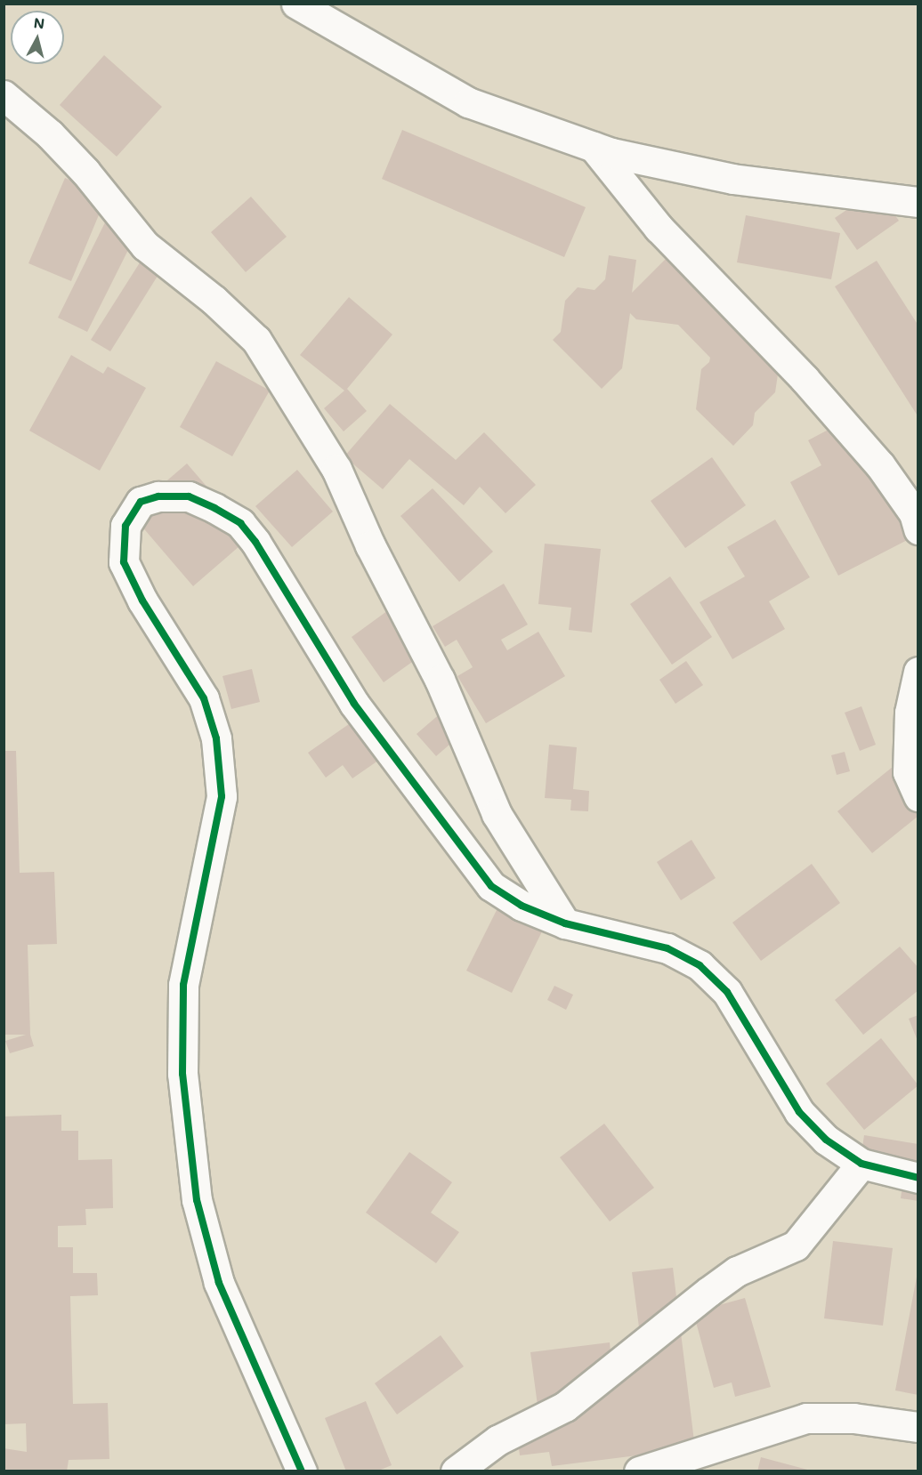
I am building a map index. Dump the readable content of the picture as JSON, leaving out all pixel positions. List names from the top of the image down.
{
  "north": "top"
}
